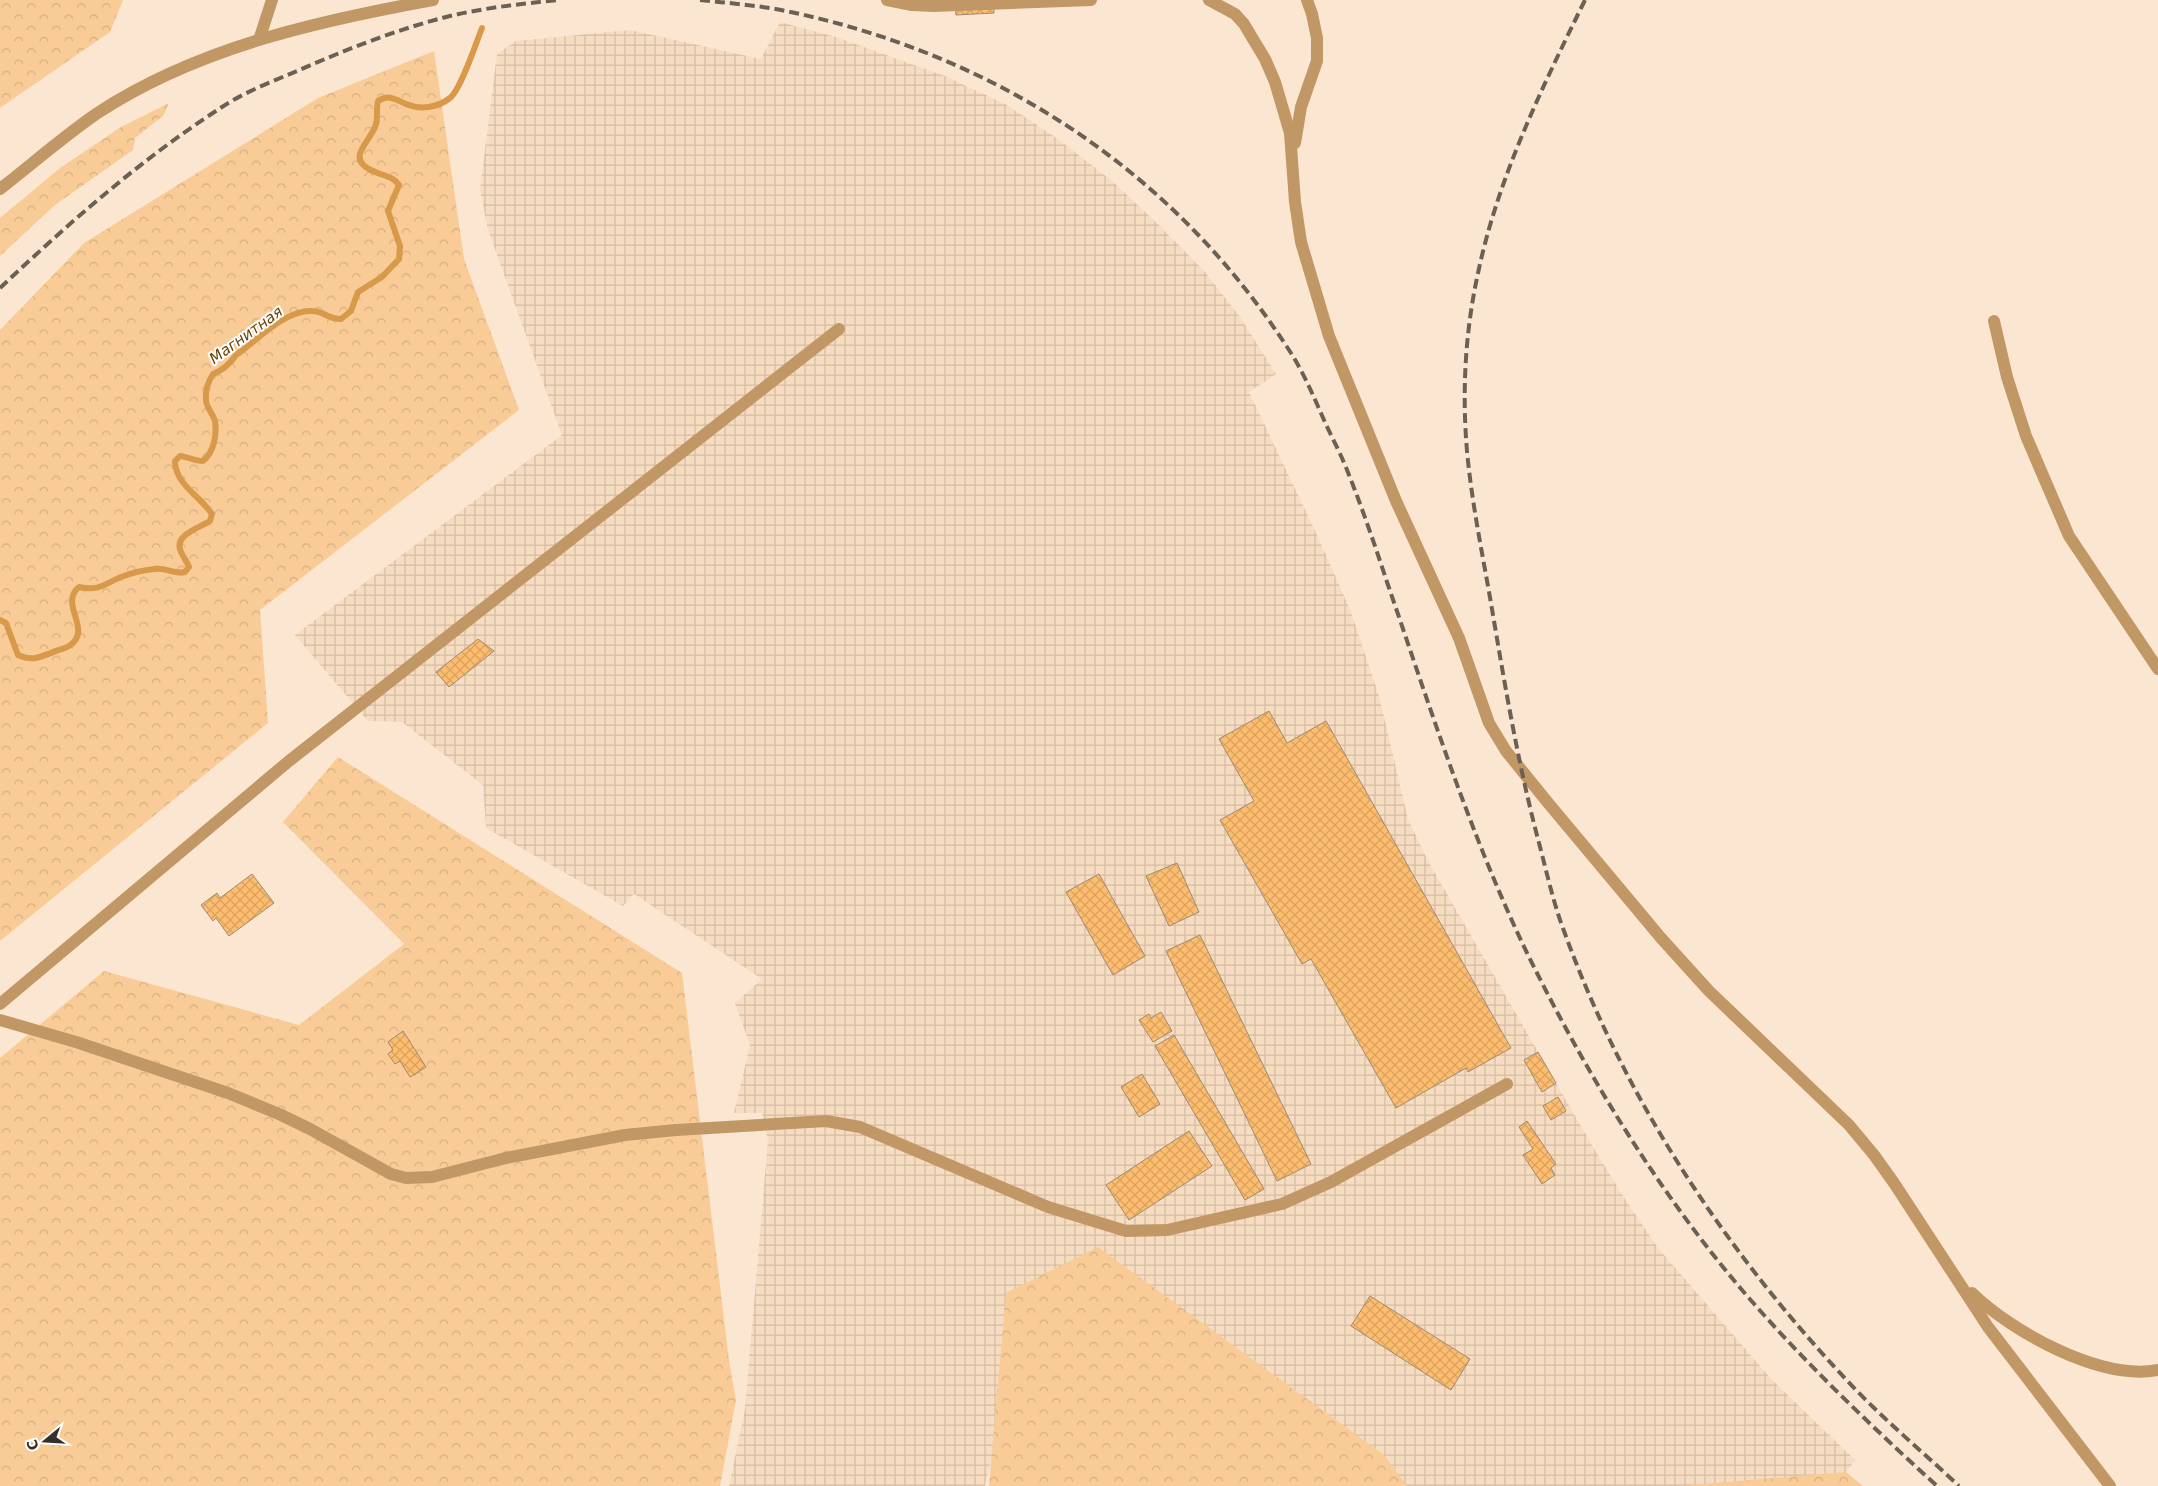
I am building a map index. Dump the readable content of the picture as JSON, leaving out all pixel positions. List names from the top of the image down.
{
  "water": ["Магнитная"],
  "north": "left"
}
